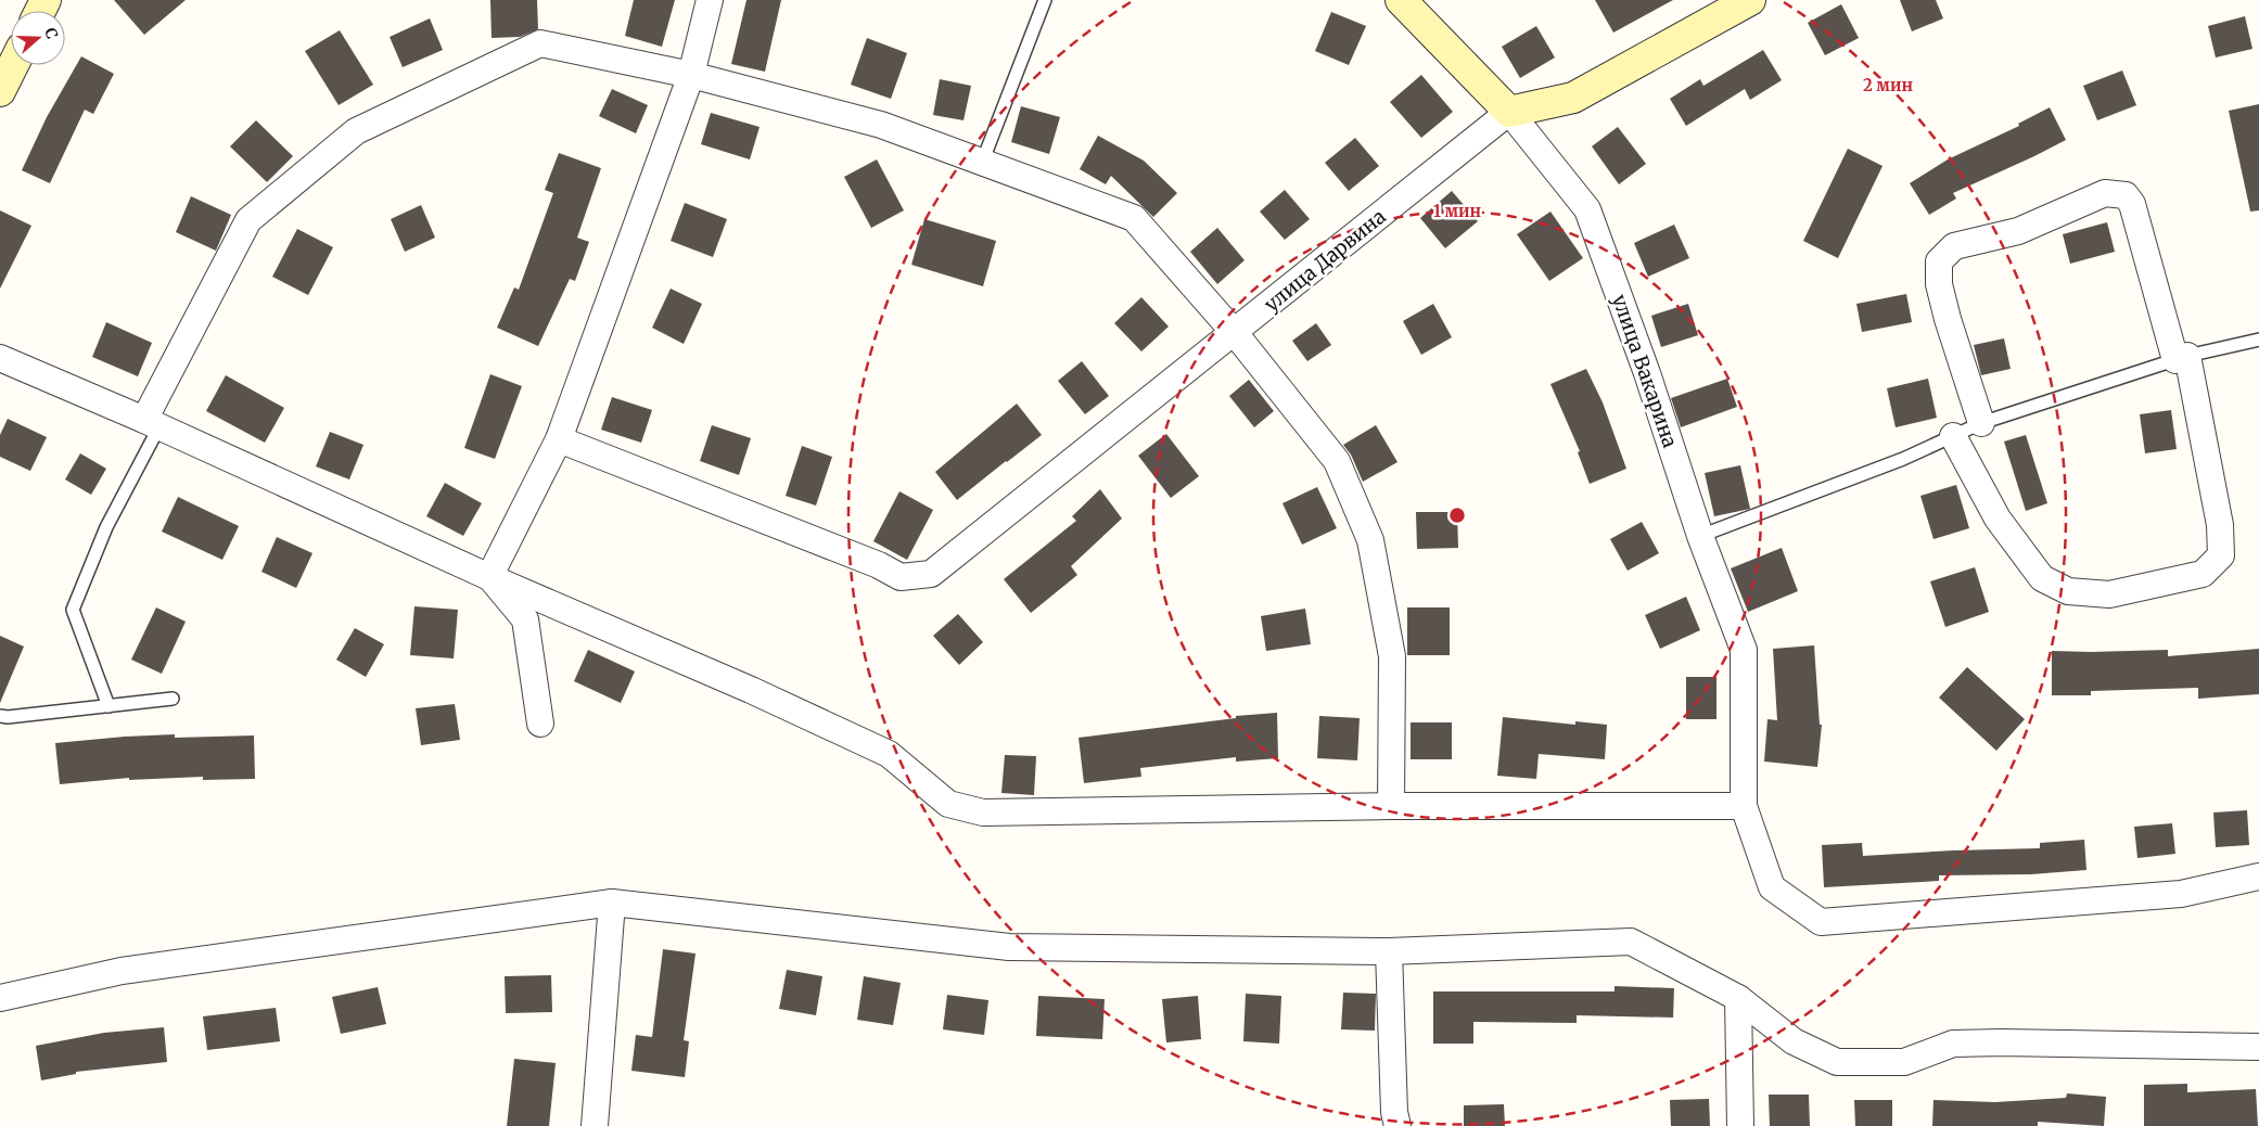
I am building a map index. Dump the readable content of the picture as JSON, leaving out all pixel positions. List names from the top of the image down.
{
  "streets": {
    "street": ["улица Дарвина", "улица Вакарина"]
  },
  "crossings": [
    ["улица Дарвина", "улица Вакарина"]
  ],
  "north": "right",
  "rings": ["2 мин", "1 мин"]
}
